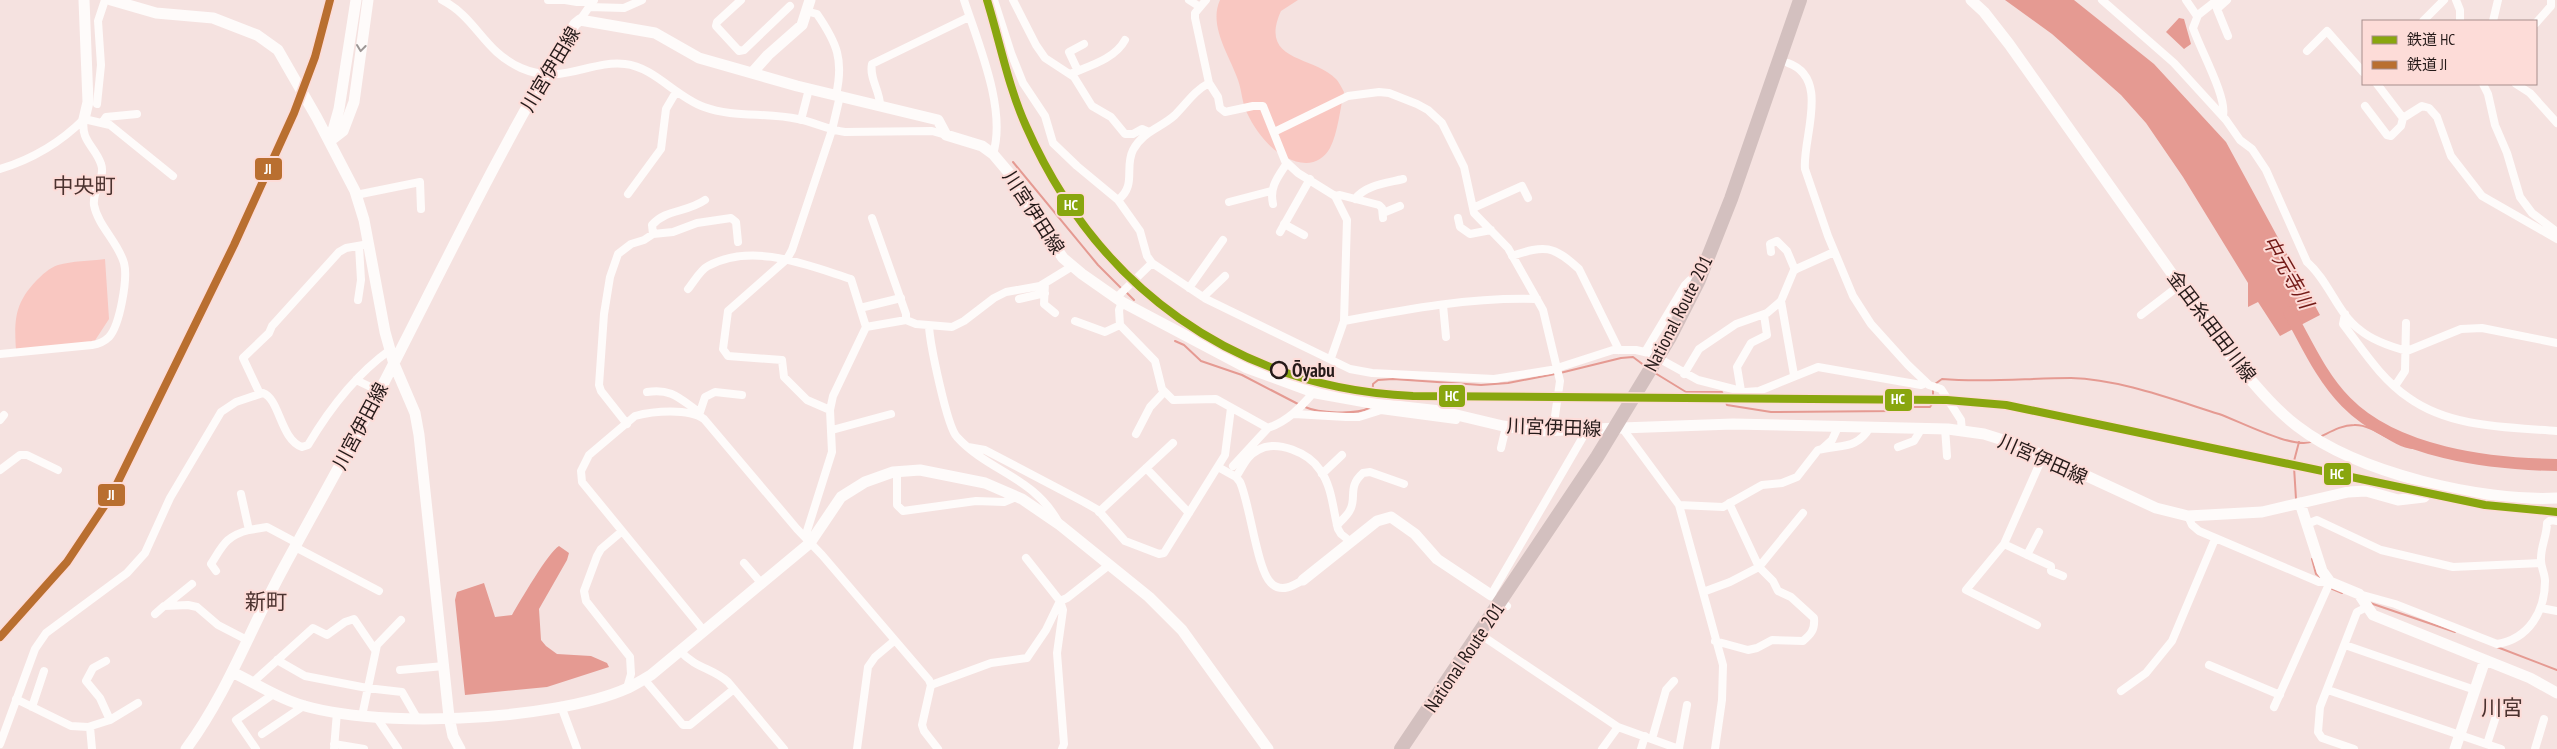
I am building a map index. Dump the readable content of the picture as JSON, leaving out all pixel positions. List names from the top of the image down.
{
  "streets": {
    "highway": ["National Route 201"],
    "main road": ["川宮伊田線", "金田糸田田川線"]
  },
  "crossings": [
    ["川宮伊田線", "金田糸田田川線"]
  ],
  "districts": ["中央町", "新町", "川宮"],
  "water": ["中元寺川"],
  "places": ["Ōyabu"],
  "lines": ["rail line HC", "rail line JI"],
  "legend": ["鉄道 HC", "鉄道 JI"]
}
